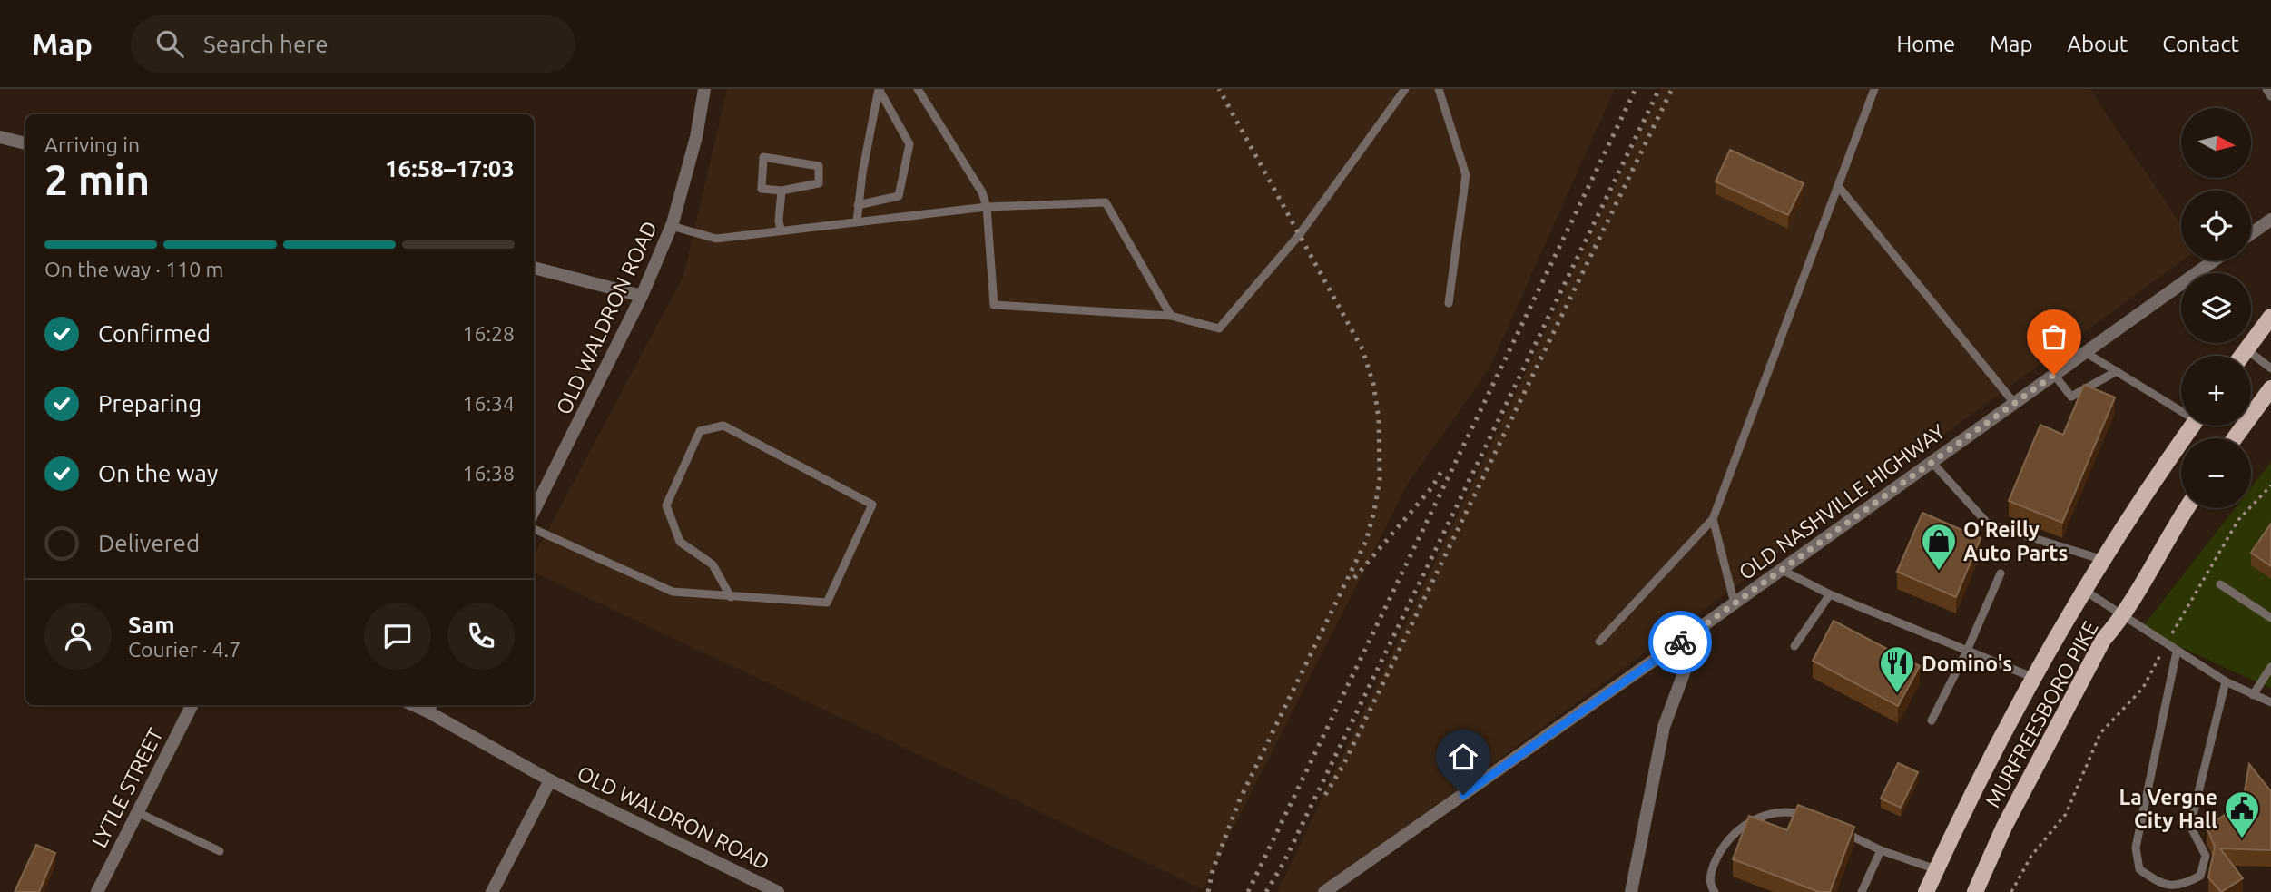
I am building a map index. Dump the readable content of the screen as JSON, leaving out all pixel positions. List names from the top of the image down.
{
  "streets": {
    "main road": ["MURFREESBORO PIKE"],
    "street": ["OLD WALDRON ROAD", "OLD NASHVILLE HIGHWAY", "LYTLE STREET"]
  },
  "places": {
    "shop": ["O'Reilly Auto Parts"],
    "restaurant": ["Domino's"],
    "public building": ["La Vergne City Hall"]
  },
  "north": "right",
  "page": {
    "header": "Map",
    "search": "Search here",
    "nav": [
      "Home",
      "Map",
      "About",
      "Contact"
    ],
    "map_buttons": ["+", "−"],
    "heading": ["2 min", "Arriving in", "16:58–17:03"],
    "panel": ["Sam", "Courier · 4.7"],
    "bar": "On the way · 110 m",
    "list": [
      ["Confirmed", "16:28"],
      ["Preparing", "16:34"],
      ["On the way", "16:38"],
      "Delivered"
    ]
  }
}
